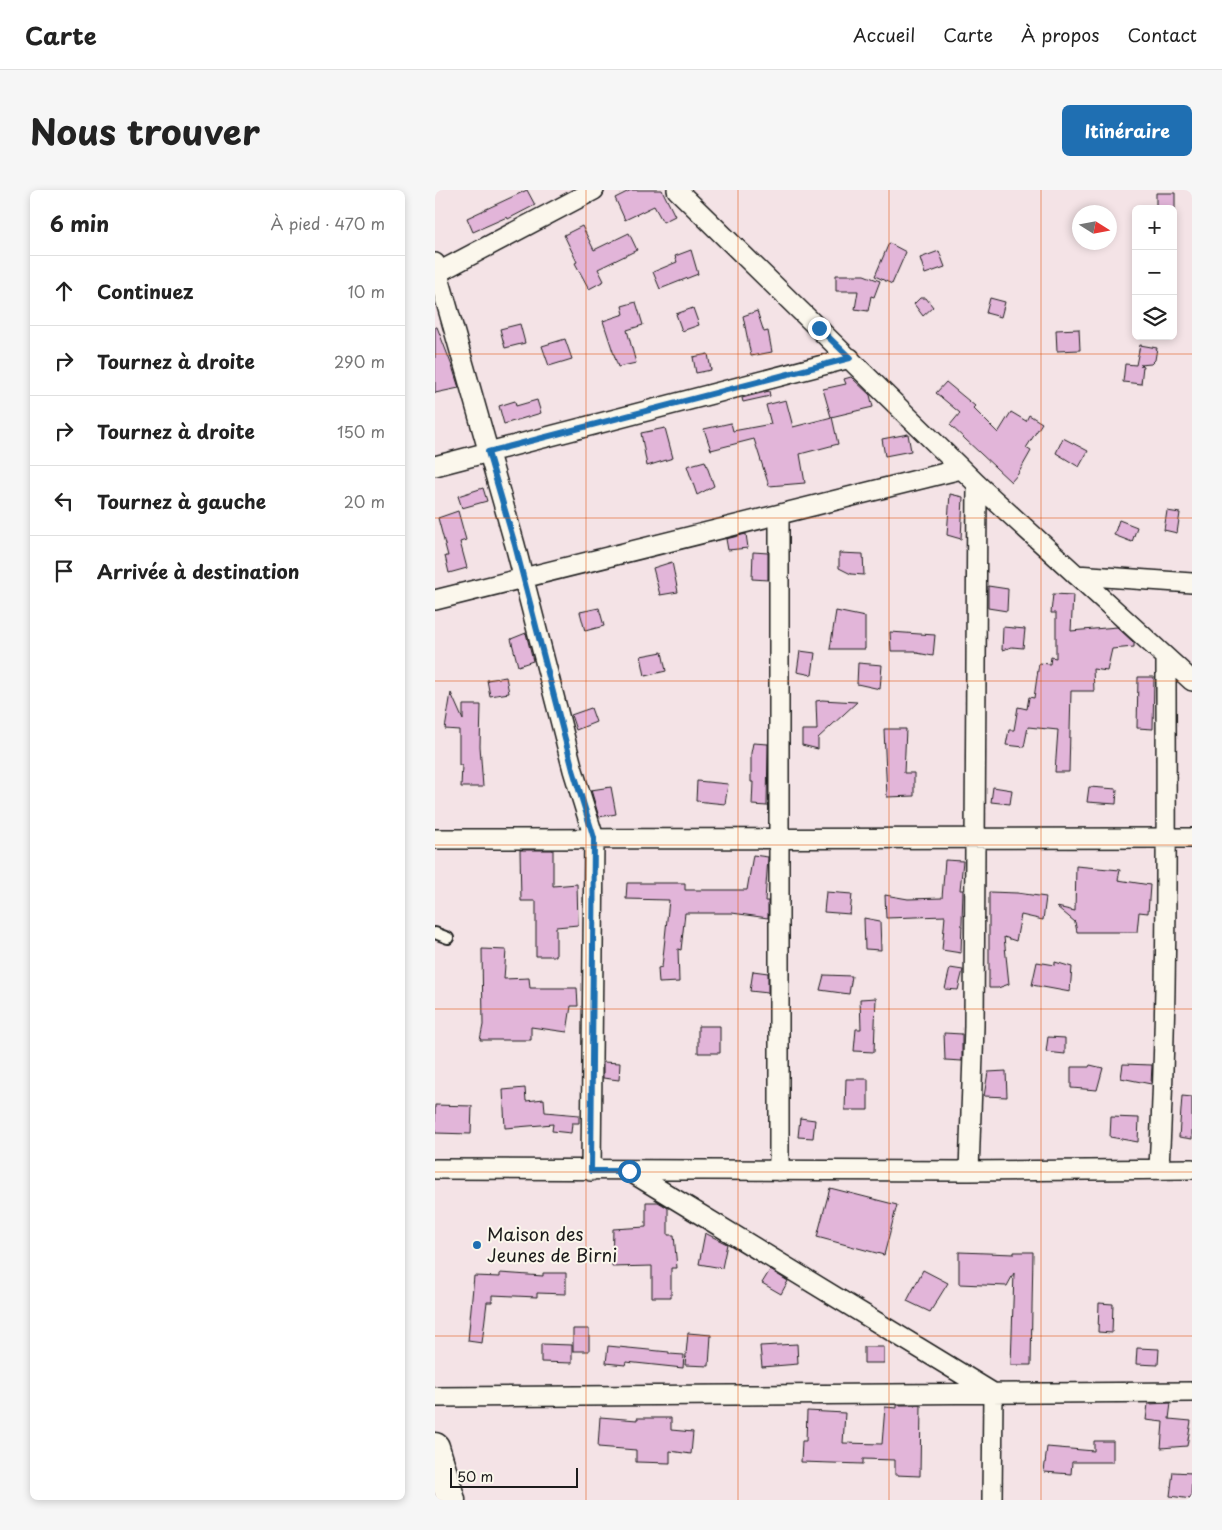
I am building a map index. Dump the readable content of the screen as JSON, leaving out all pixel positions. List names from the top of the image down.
{
  "places": ["Maison des Jeunes de Birni"],
  "scale_bar": "50 m",
  "north": "right",
  "page": {
    "header": "Carte",
    "nav": [
      "Accueil",
      "Carte",
      "À propos",
      "Contact"
    ],
    "title": "Nous trouver",
    "buttons": "Itinéraire",
    "heading": ["6 min", "À pied · 470 m"],
    "map_buttons": ["+", "−"],
    "list": [
      ["Continuez", "10 m"],
      ["Tournez à droite", "290 m"],
      ["Tournez à droite", "150 m"],
      ["Tournez à gauche", "20 m"],
      "Arrivée à destination"
    ],
    "scale": "50 m"
  }
}
